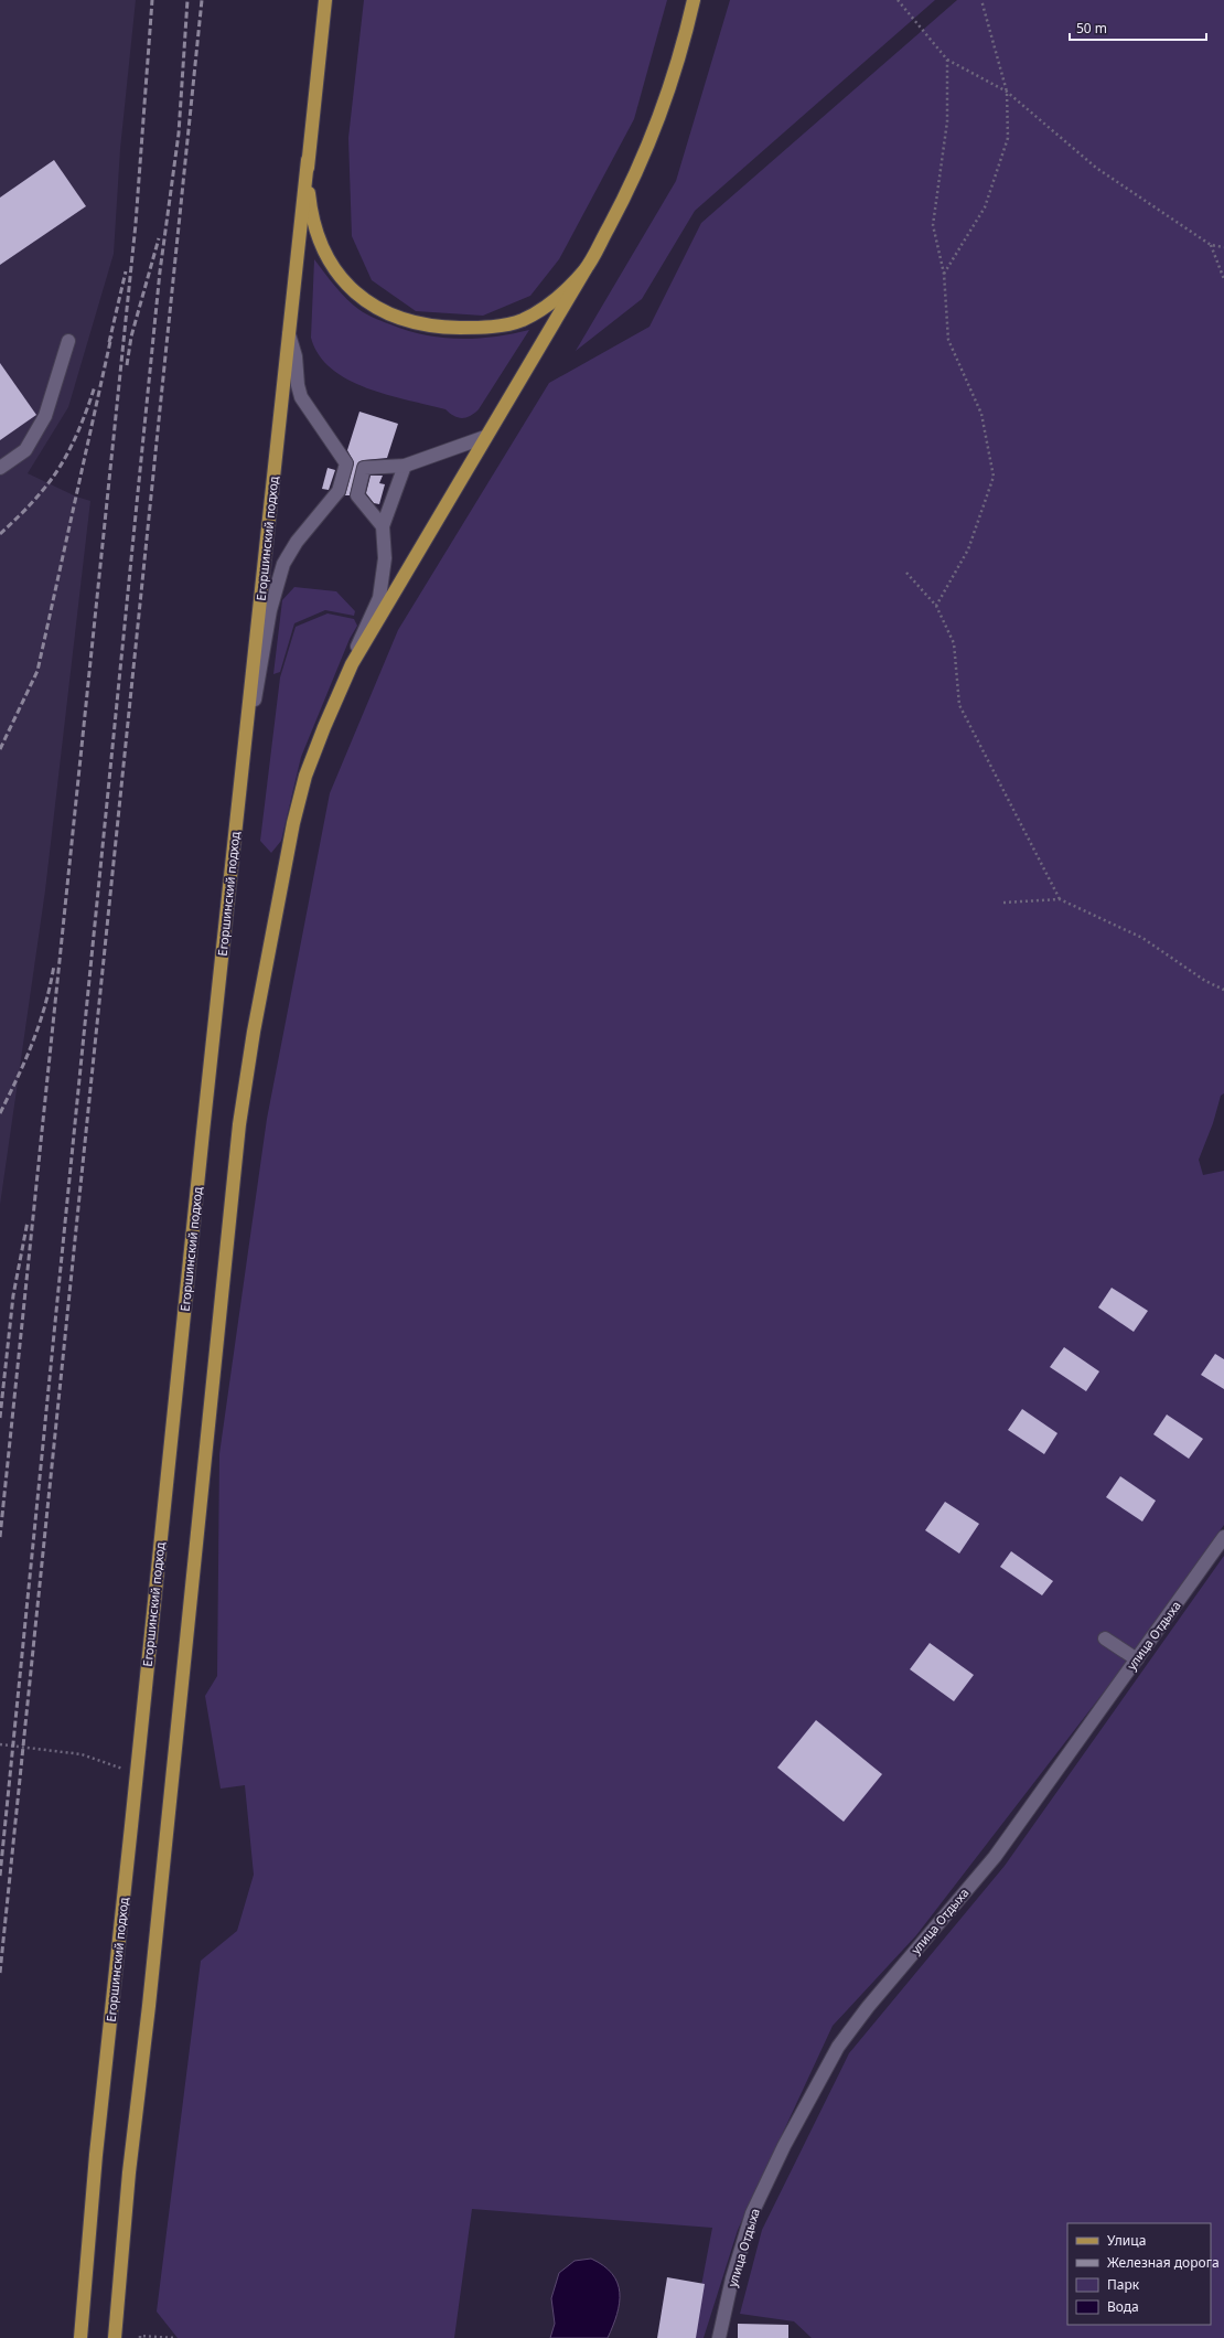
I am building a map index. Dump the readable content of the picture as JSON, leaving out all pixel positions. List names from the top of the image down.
{
  "streets": {
    "main road": ["Егоршинский подход"],
    "street": ["улица Отдыха"]
  },
  "legend": [
    "Улица",
    "Железная дорога",
    "Парк",
    "Вода"
  ],
  "scale_bar": "50 m"
}
